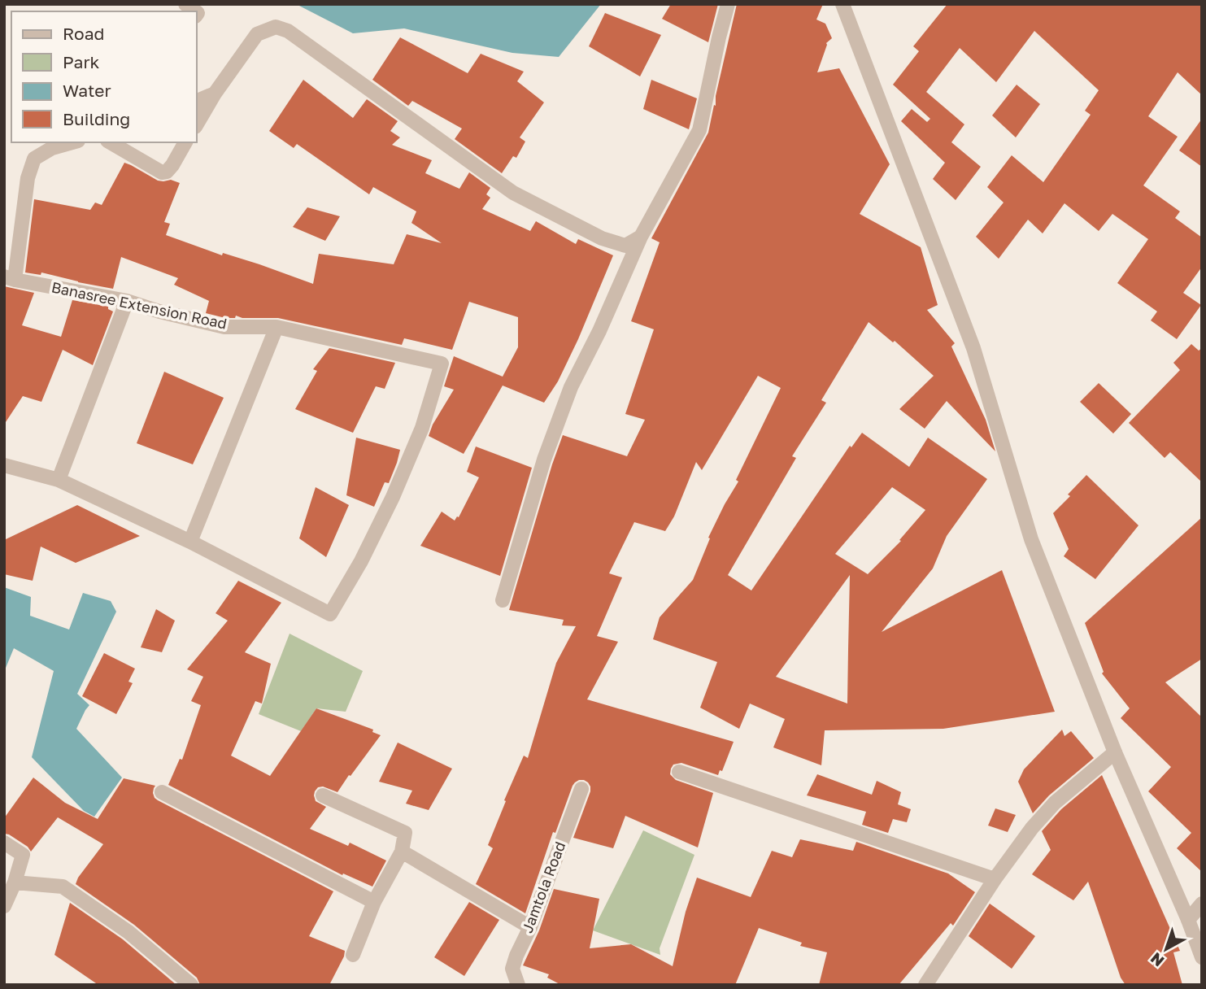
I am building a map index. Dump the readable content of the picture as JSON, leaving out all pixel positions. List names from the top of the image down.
{
  "streets": {
    "street": ["Banasree Extension Road", "Jamtola Road"]
  },
  "legend": [
    "Road",
    "Park",
    "Water",
    "Building"
  ],
  "north": "bottom left"
}
